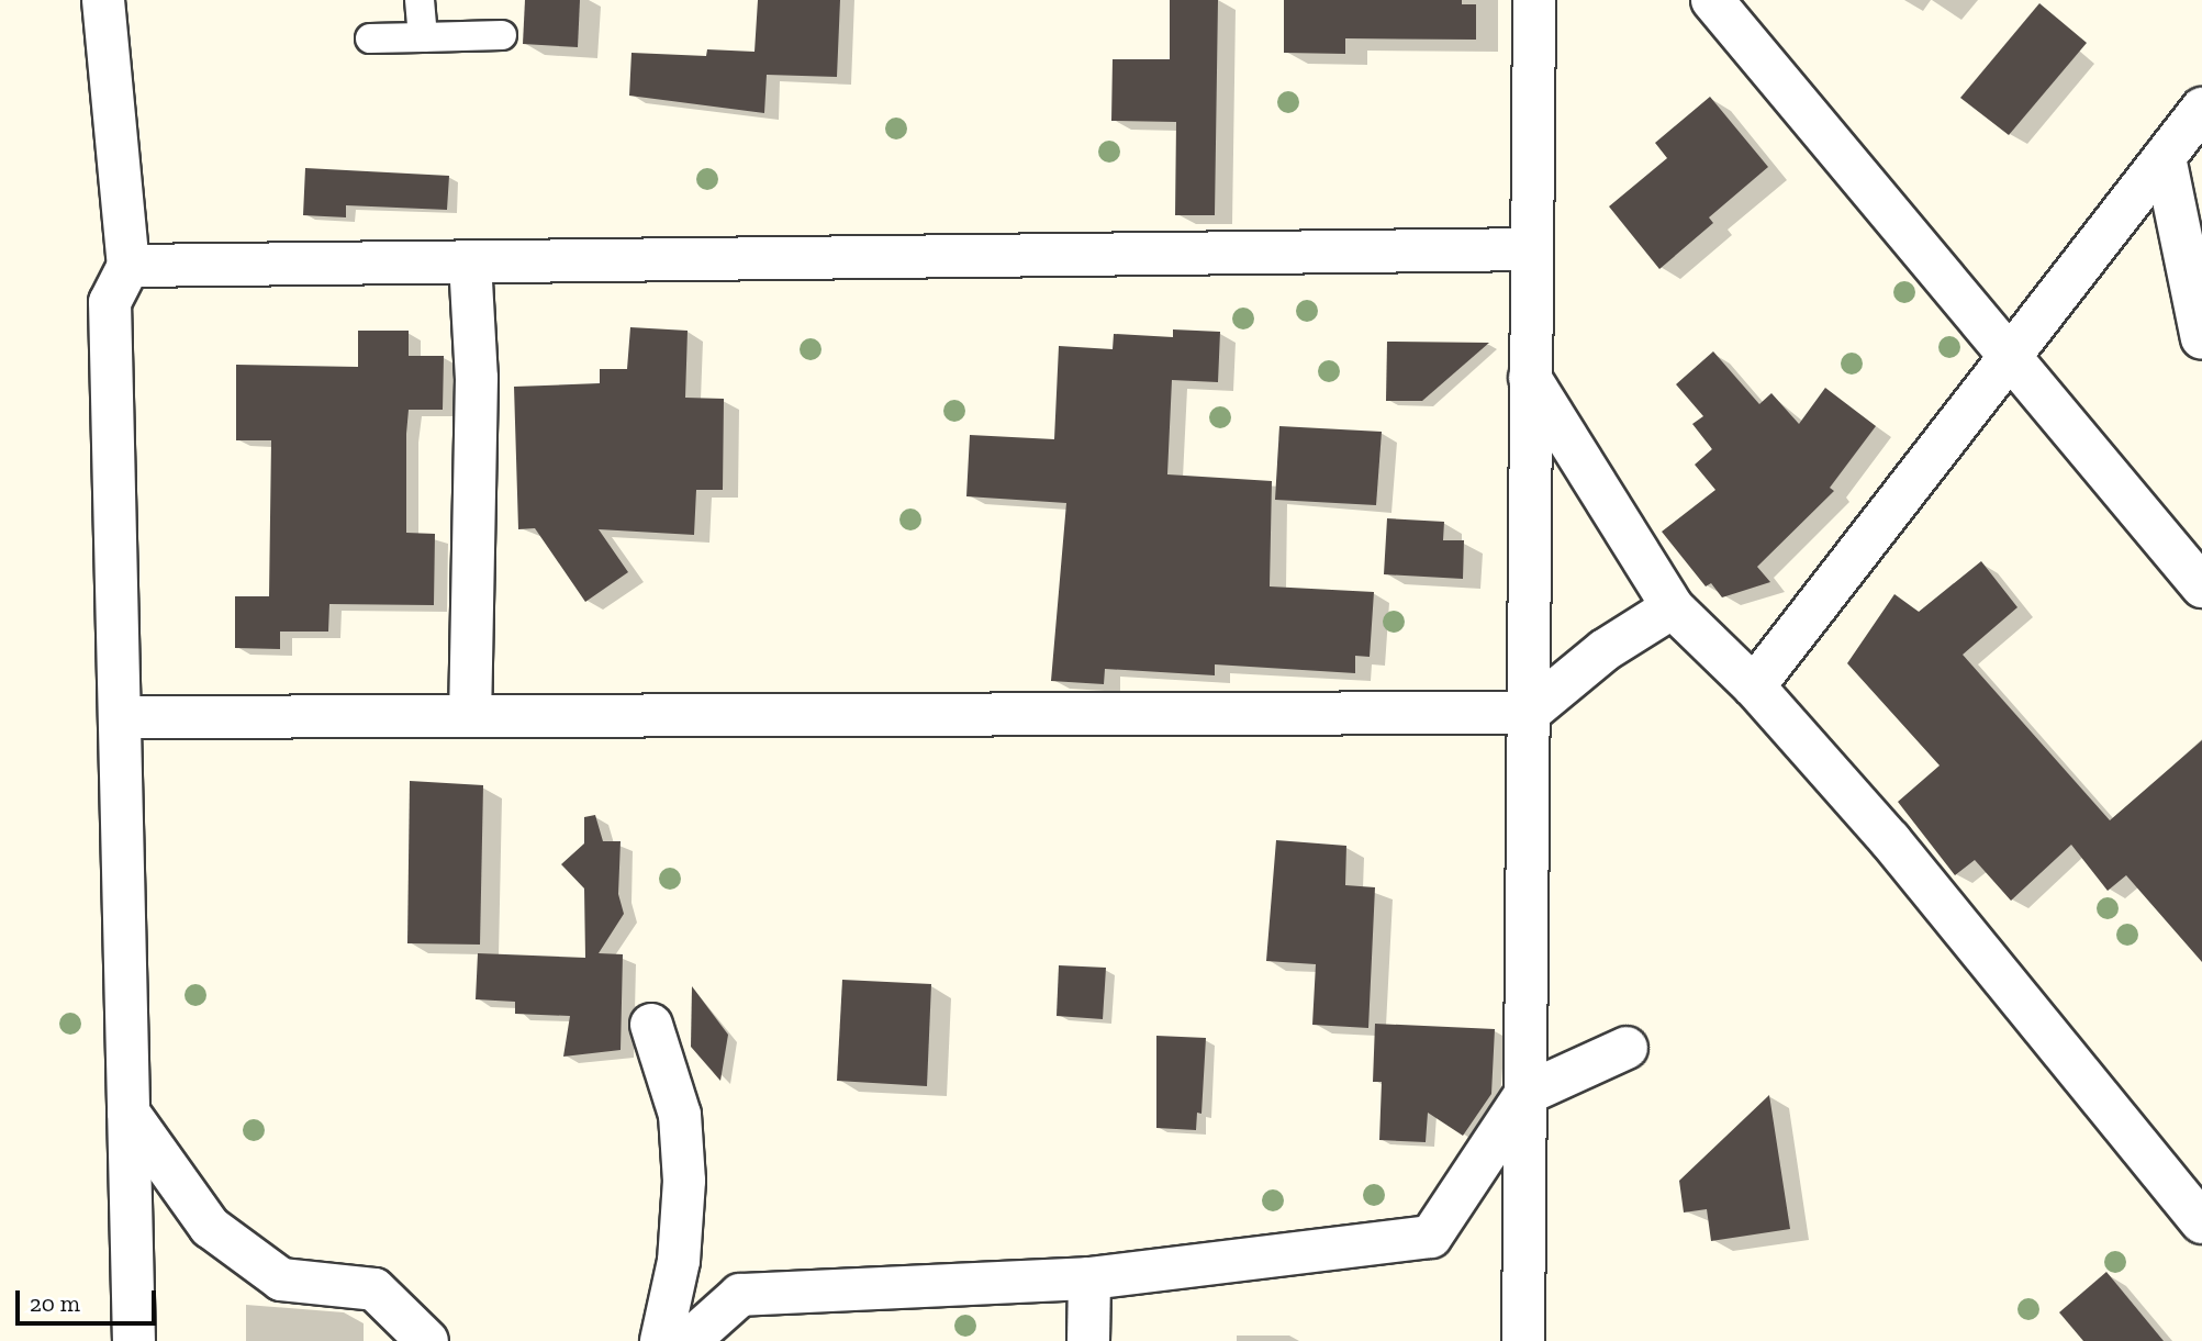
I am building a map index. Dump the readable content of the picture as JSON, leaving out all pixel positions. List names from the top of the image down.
{
  "scale_bar": "20 m"
}
